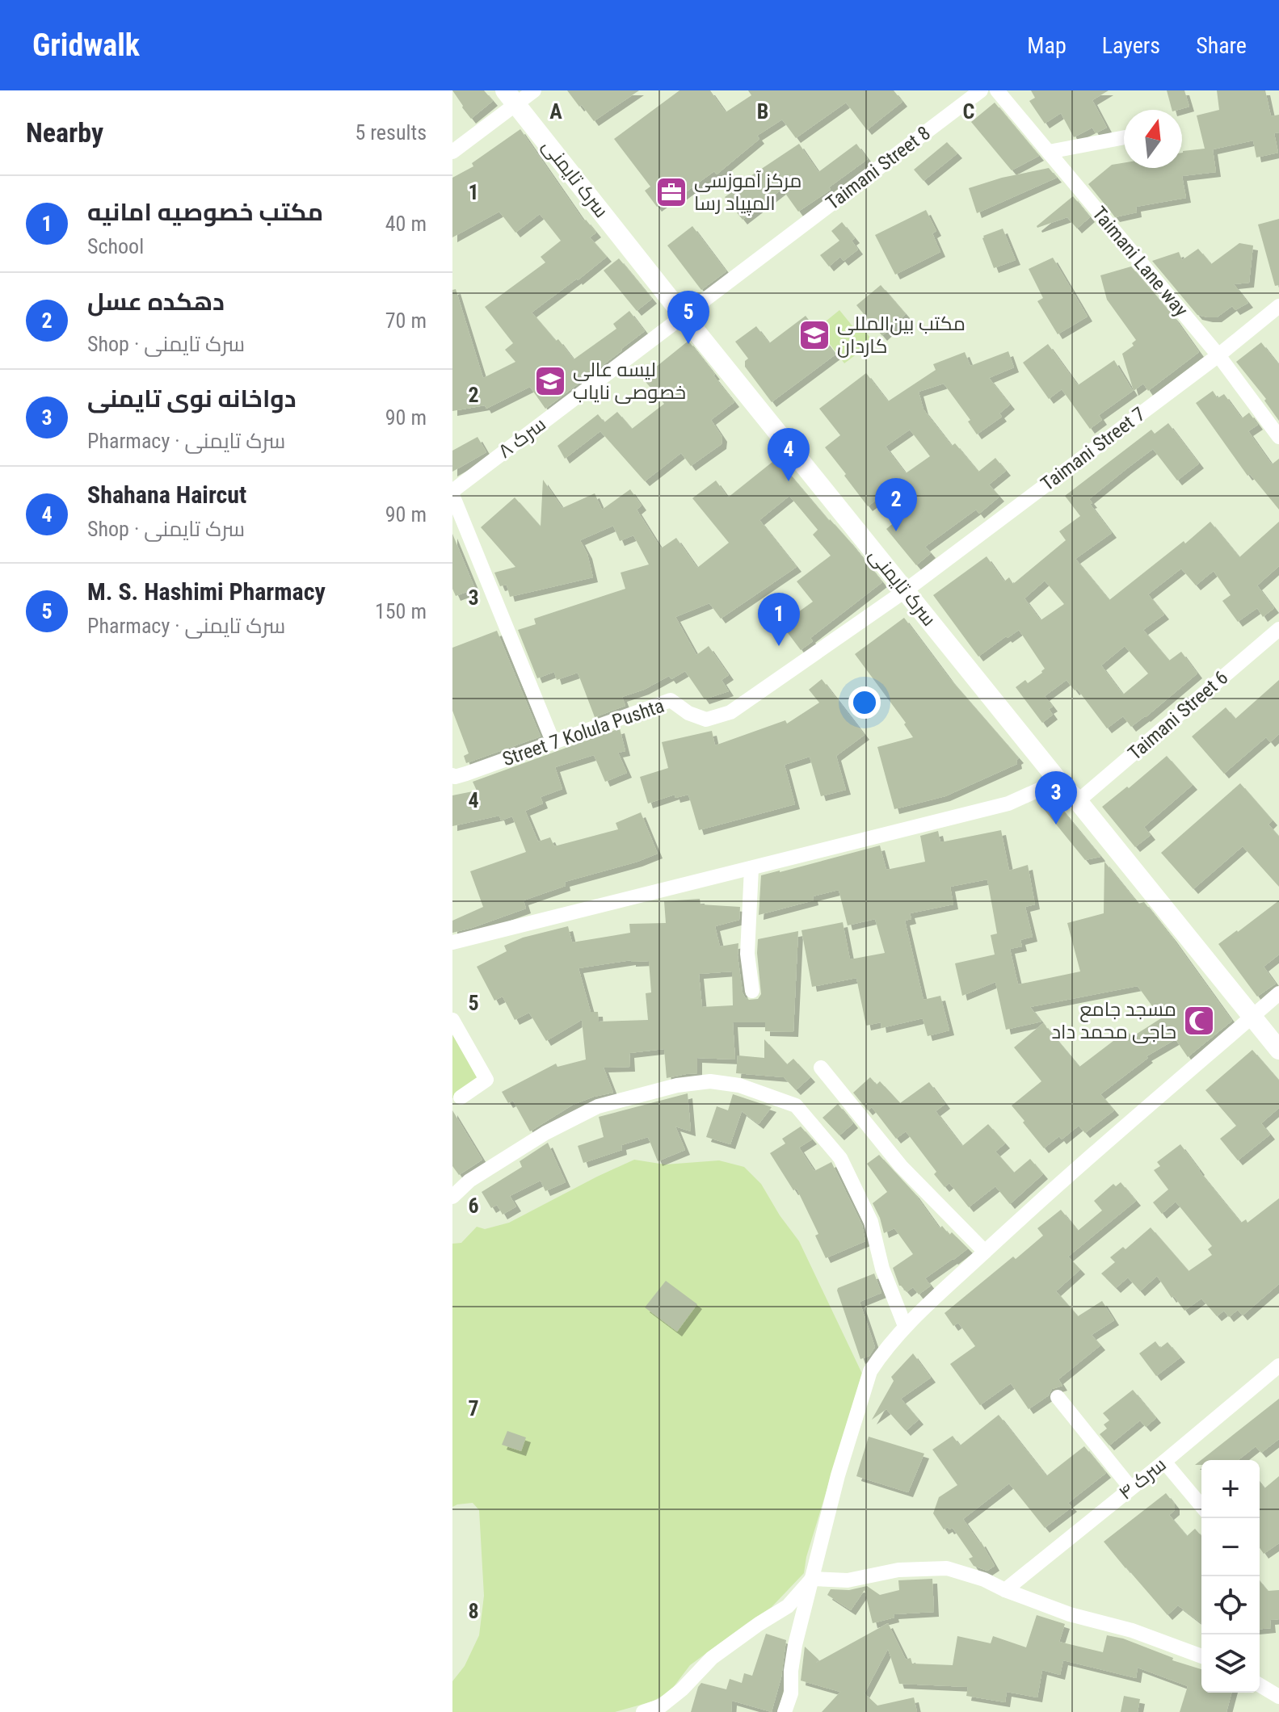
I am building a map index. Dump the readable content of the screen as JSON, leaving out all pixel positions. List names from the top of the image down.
{
  "streets": {
    "main road": ["سرک تایمنی"],
    "street": [
      "Taimani Street 8",
      "Taimani Lane way",
      "سرک ۸",
      "Taimani Street 7",
      "Taimani Street 6",
      "Street 7 Kolula Pushta",
      "سرک ۴"
    ]
  },
  "crossings": [
    ["Taimani Street 8", "سرک تایمنی"],
    ["Taimani Street 8", "سرک ۸"],
    ["سرک تایمنی", "سرک ۸"],
    ["سرک تایمنی", "Taimani Street 7"],
    ["سرک تایمنی", "Taimani Street 6"],
    ["سرک تایمنی", "Street 7 Kolula Pushta"],
    ["Taimani Lane way", "Taimani Street 7"],
    ["Taimani Street 7", "Street 7 Kolula Pushta"]
  ],
  "places": {
    "office": ["مرکز آموزسی المپیاد رسا"],
    "school or university": ["مکتب بین‌المللی کاردان", "لیسه عالی خصوصی نایاب"],
    "mosque": ["مسجد جامع حاجی محمد داد"]
  },
  "north": "top",
  "page": {
    "header": "Gridwalk",
    "nav": ["Map", "Layers", "Share"],
    "heading": ["Nearby", "5 results"],
    "list": [
      {
        "mark": "1",
        "name": "مکتب خصوصیه امانیه",
        "note": "School",
        "value": "40 m"
      },
      {
        "mark": "2",
        "name": "دهکده عسل",
        "note": "Shop · سرک تایمنی",
        "value": "70 m"
      },
      {
        "mark": "3",
        "name": "دواخانه نوی تایمنی",
        "note": "Pharmacy · سرک تایمنی",
        "value": "90 m"
      },
      {
        "mark": "4",
        "name": "Shahana Haircut",
        "note": "Shop · سرک تایمنی",
        "value": "90 m"
      },
      {
        "mark": "5",
        "name": "M. S. Hashimi Pharmacy",
        "note": "Pharmacy · سرک تایمنی",
        "value": "150 m"
      }
    ],
    "pins": [
      "5",
      "4",
      "2",
      "1",
      "3"
    ],
    "map_buttons": ["+", "−"]
  },
  "grid": {
    "columns": ["A", "B", "C"],
    "rows": [
      "1",
      "2",
      "3",
      "4",
      "5",
      "6",
      "7",
      "8"
    ]
  }
}
